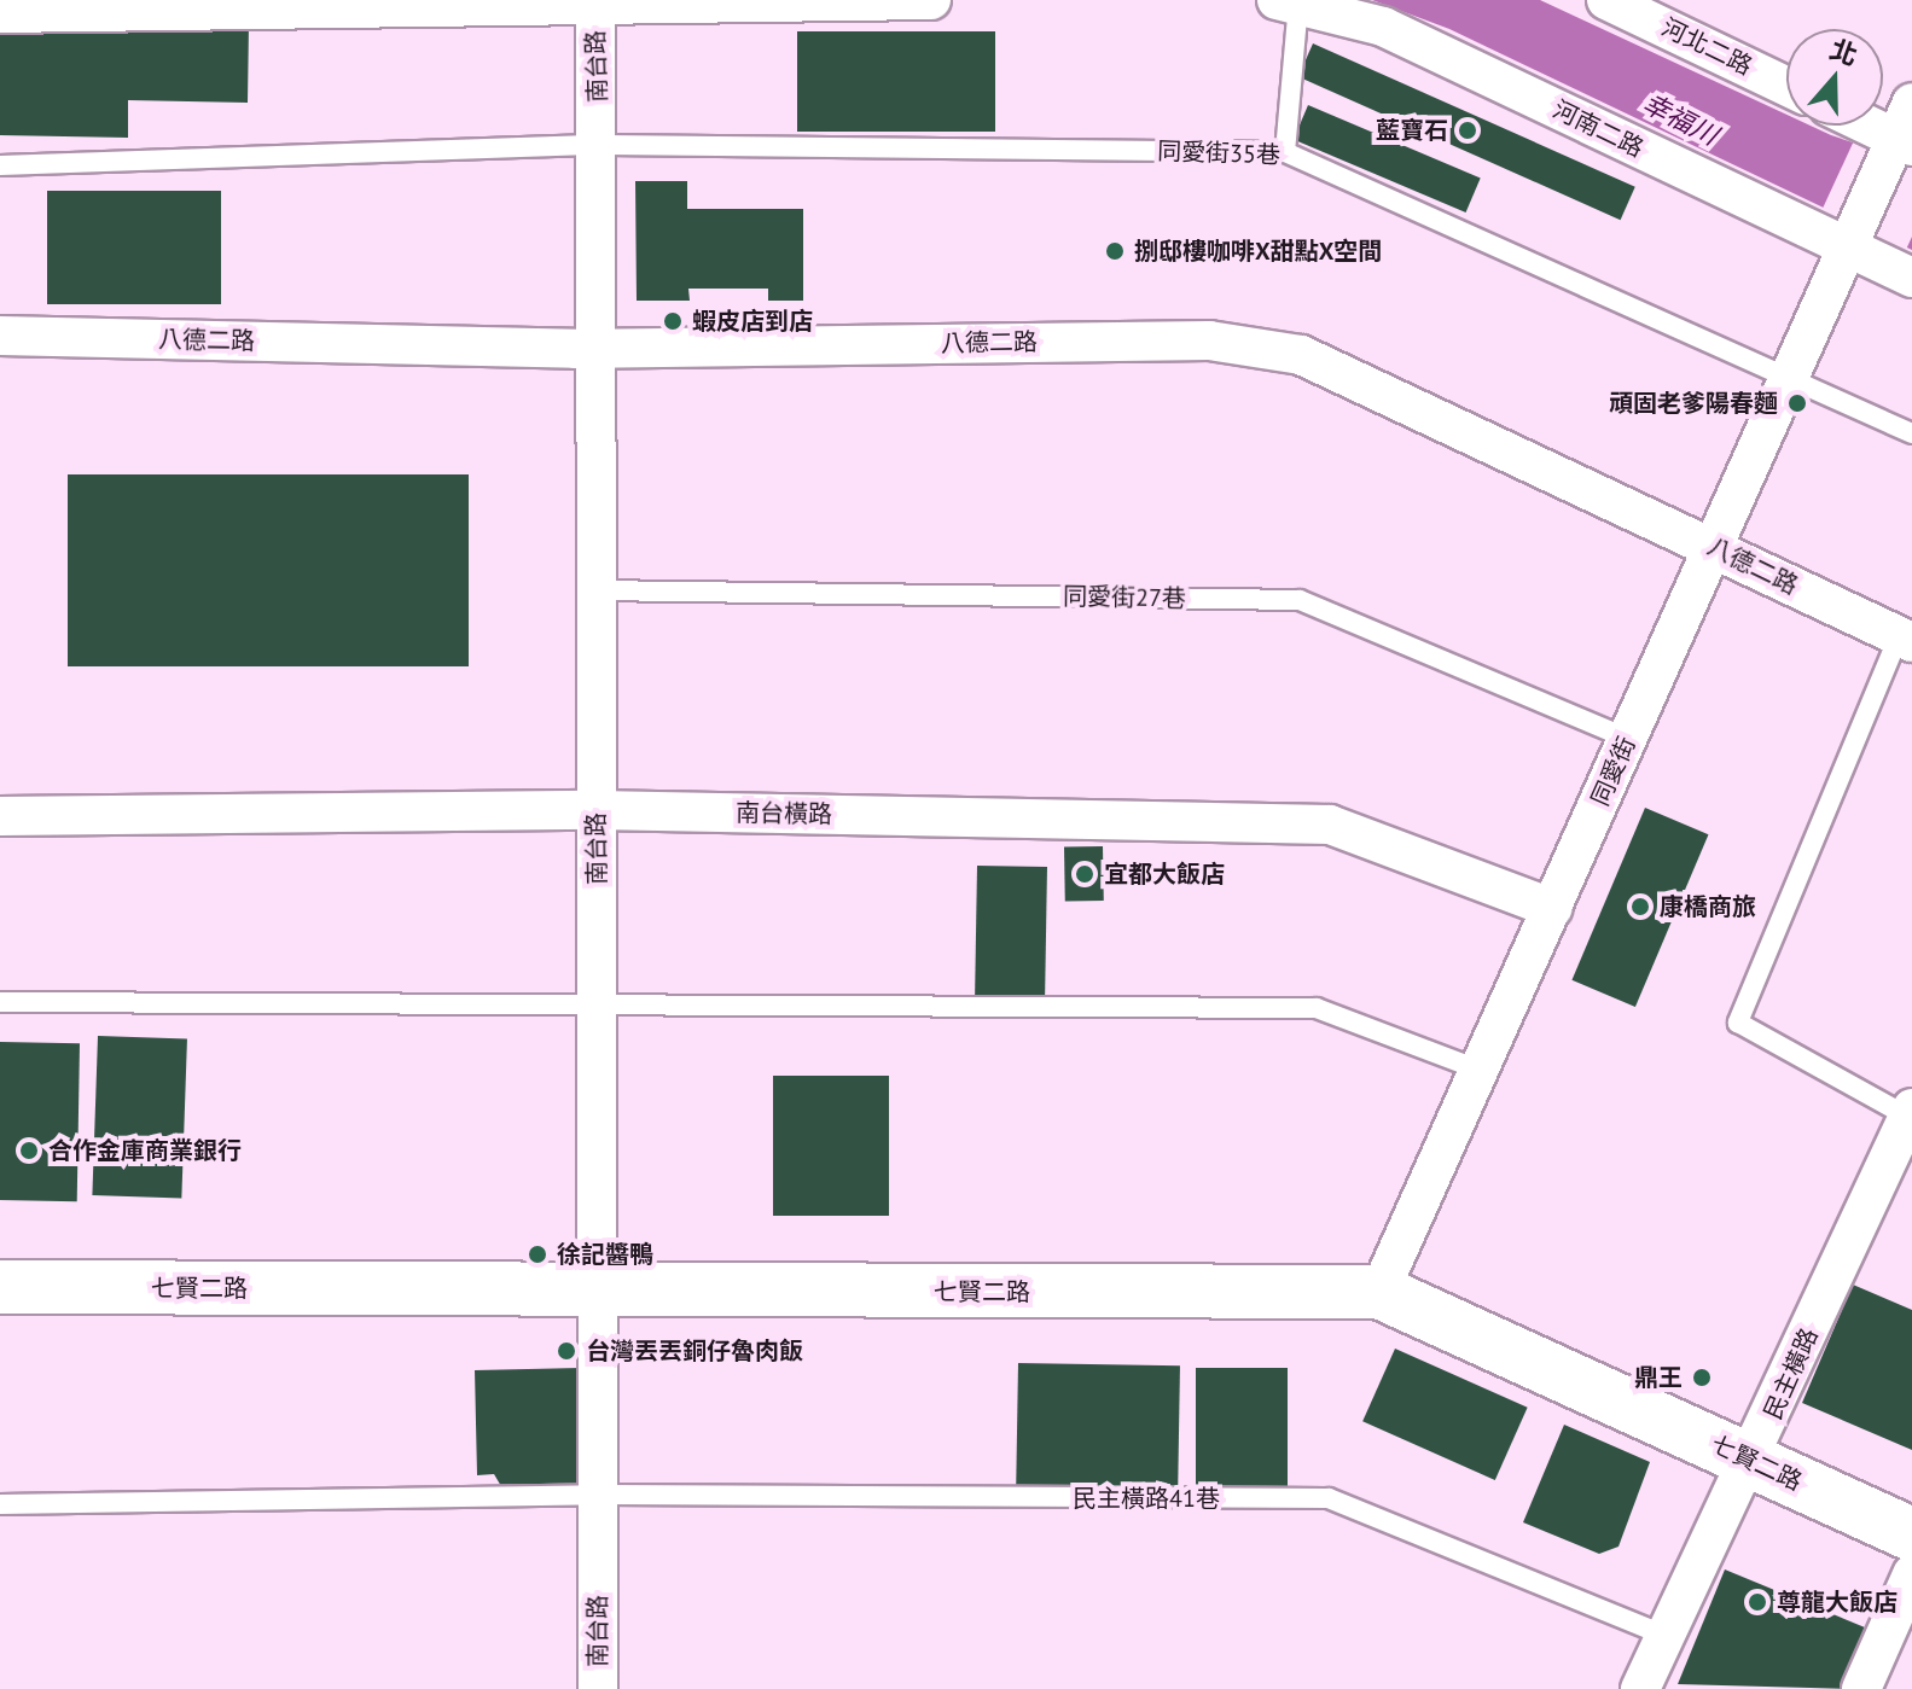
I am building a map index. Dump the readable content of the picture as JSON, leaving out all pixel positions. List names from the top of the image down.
{
  "streets": {
    "street": [
      "河北二路",
      "南台路",
      "河南二路",
      "八德二路",
      "同愛街",
      "南台橫路",
      "七賢二路",
      "民主橫路"
    ],
    "lane": ["同愛街35巷", "同愛街27巷", "民主橫路41巷"]
  },
  "crossings": [
    ["南台路", "同愛街35巷"],
    ["南台路", "八德二路"],
    ["南台路", "同愛街27巷"],
    ["南台路", "南台橫路"],
    ["南台路", "七賢二路"],
    ["南台路", "民主橫路41巷"],
    ["河南二路", "同愛街"],
    ["同愛街35巷", "同愛街"],
    ["八德二路", "同愛街"],
    ["同愛街27巷", "同愛街"],
    ["同愛街", "南台橫路"],
    ["同愛街", "七賢二路"],
    ["七賢二路", "民主橫路"],
    ["民主橫路", "民主橫路41巷"]
  ],
  "water": ["幸福川"],
  "places": [
    "藍寶石",
    "捌邸樓咖啡X甜點X空間",
    "蝦皮店到店",
    "頑固老爹陽春麵",
    "宜都大飯店",
    "康橋商旅",
    "合作金庫商業銀行",
    "徐記醬鴨",
    "台灣丟丟銅仔魯肉飯",
    "鼎王",
    "尊龍大飯店"
  ],
  "north": "top"
}
